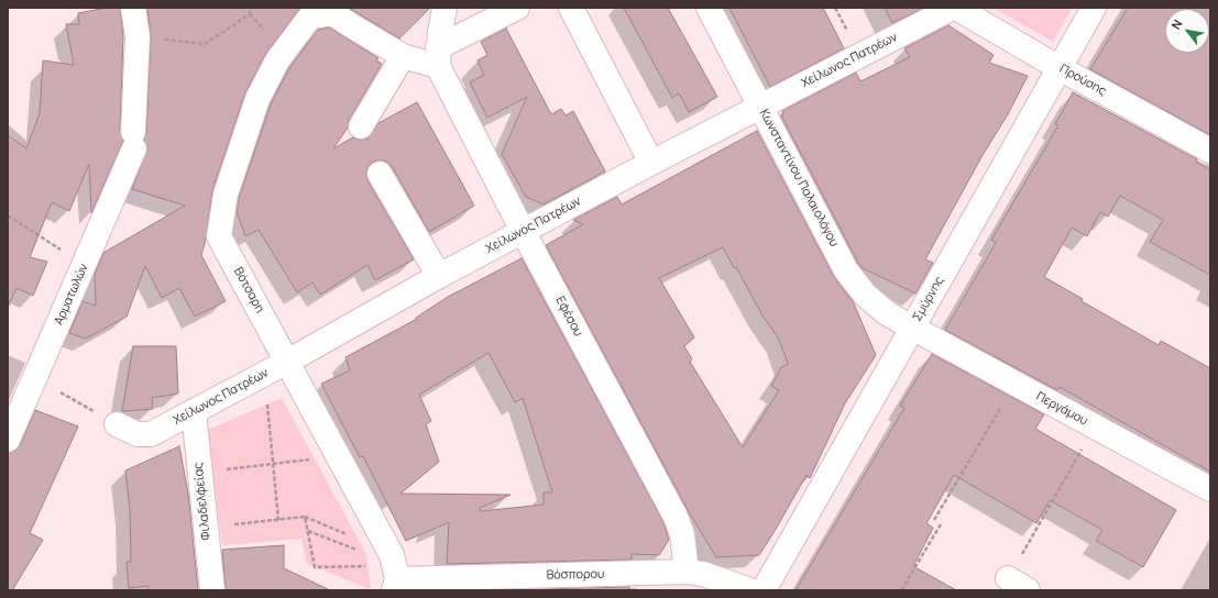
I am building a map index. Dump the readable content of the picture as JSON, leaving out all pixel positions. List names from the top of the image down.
{
  "streets": {
    "street": [
      "Χείλωνος Πατρέων",
      "Προύσης",
      "Κωνσταντίνου Παλαιολόγου",
      "Βότσαρη",
      "Αρματωλών",
      "Σμύρνης",
      "Εφέσου",
      "Περγάμου",
      "Φιλαδελφείας",
      "Βόσπορου"
    ]
  },
  "crossings": [
    ["Χείλωνος Πατρέων", "Κωνσταντίνου Παλαιολόγου"],
    ["Χείλωνος Πατρέων", "Βότσαρη"],
    ["Χείλωνος Πατρέων", "Εφέσου"],
    ["Χείλωνος Πατρέων", "Φιλαδελφείας"],
    ["Προύσης", "Σμύρνης"],
    ["Κωνσταντίνου Παλαιολόγου", "Σμύρνης"],
    ["Κωνσταντίνου Παλαιολόγου", "Περγάμου"],
    ["Βότσαρη", "Βόσπορου"],
    ["Σμύρνης", "Περγάμου"],
    ["Εφέσου", "Βόσπορου"]
  ],
  "north": "top left"
}
